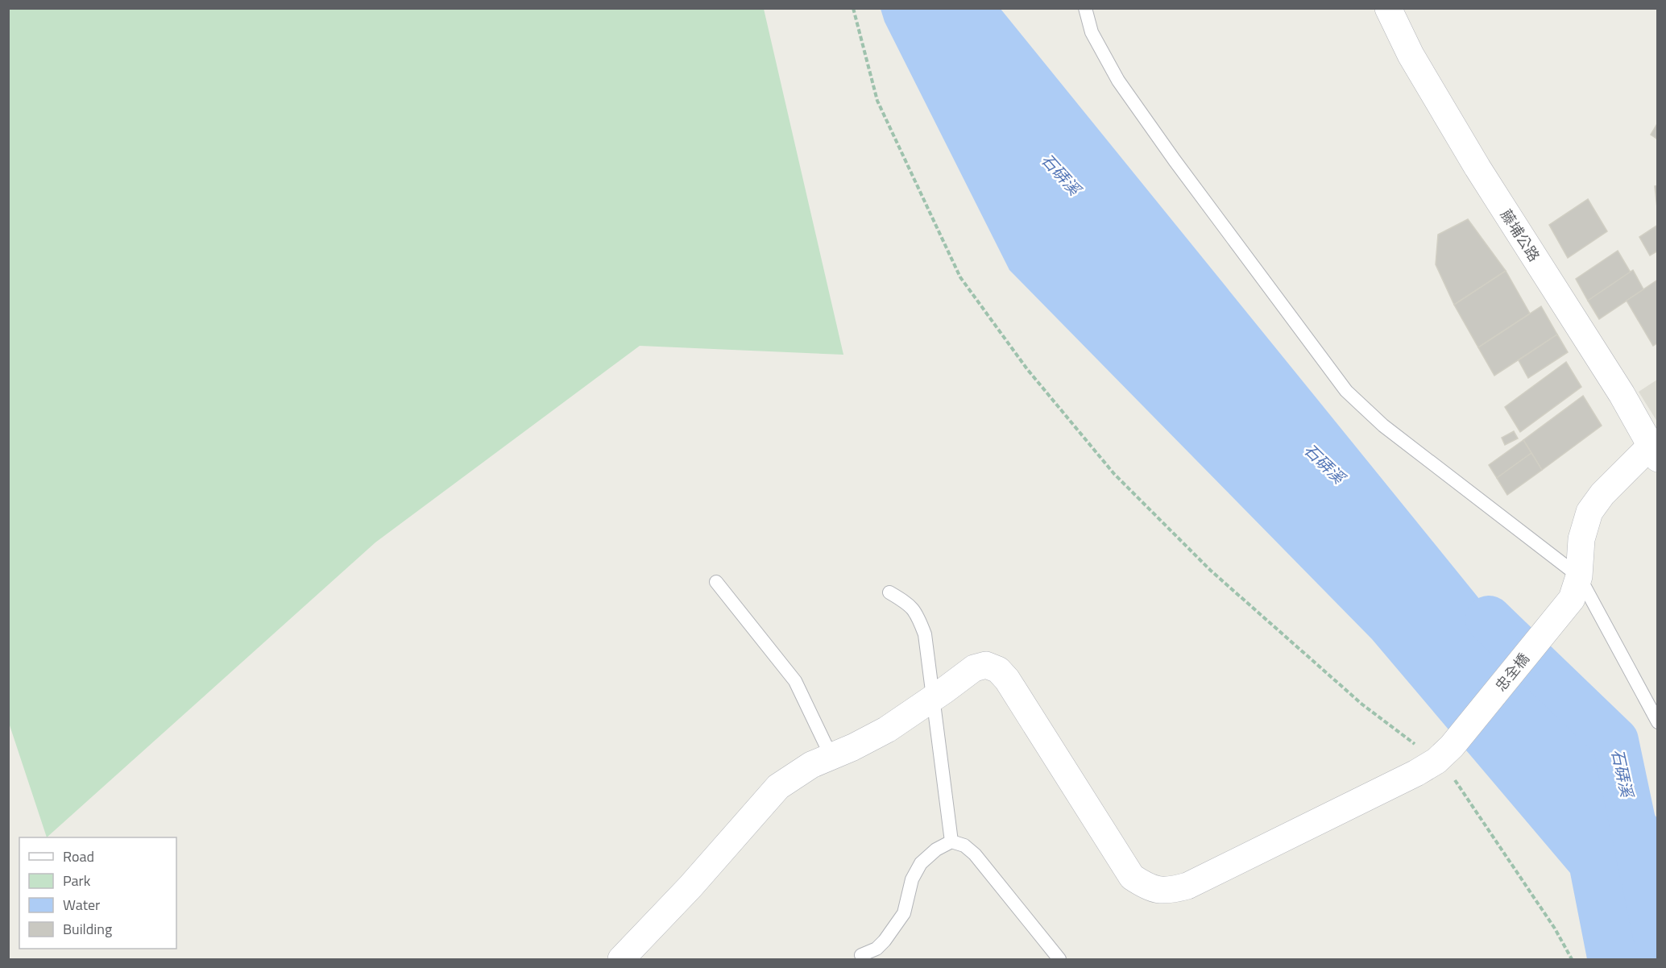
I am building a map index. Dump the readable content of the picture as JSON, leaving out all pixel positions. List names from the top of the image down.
{
  "streets": {
    "street": ["藤埔公路", "忠全橋"]
  },
  "water": ["石硦溪"],
  "legend": [
    "Road",
    "Park",
    "Water",
    "Building"
  ]
}
